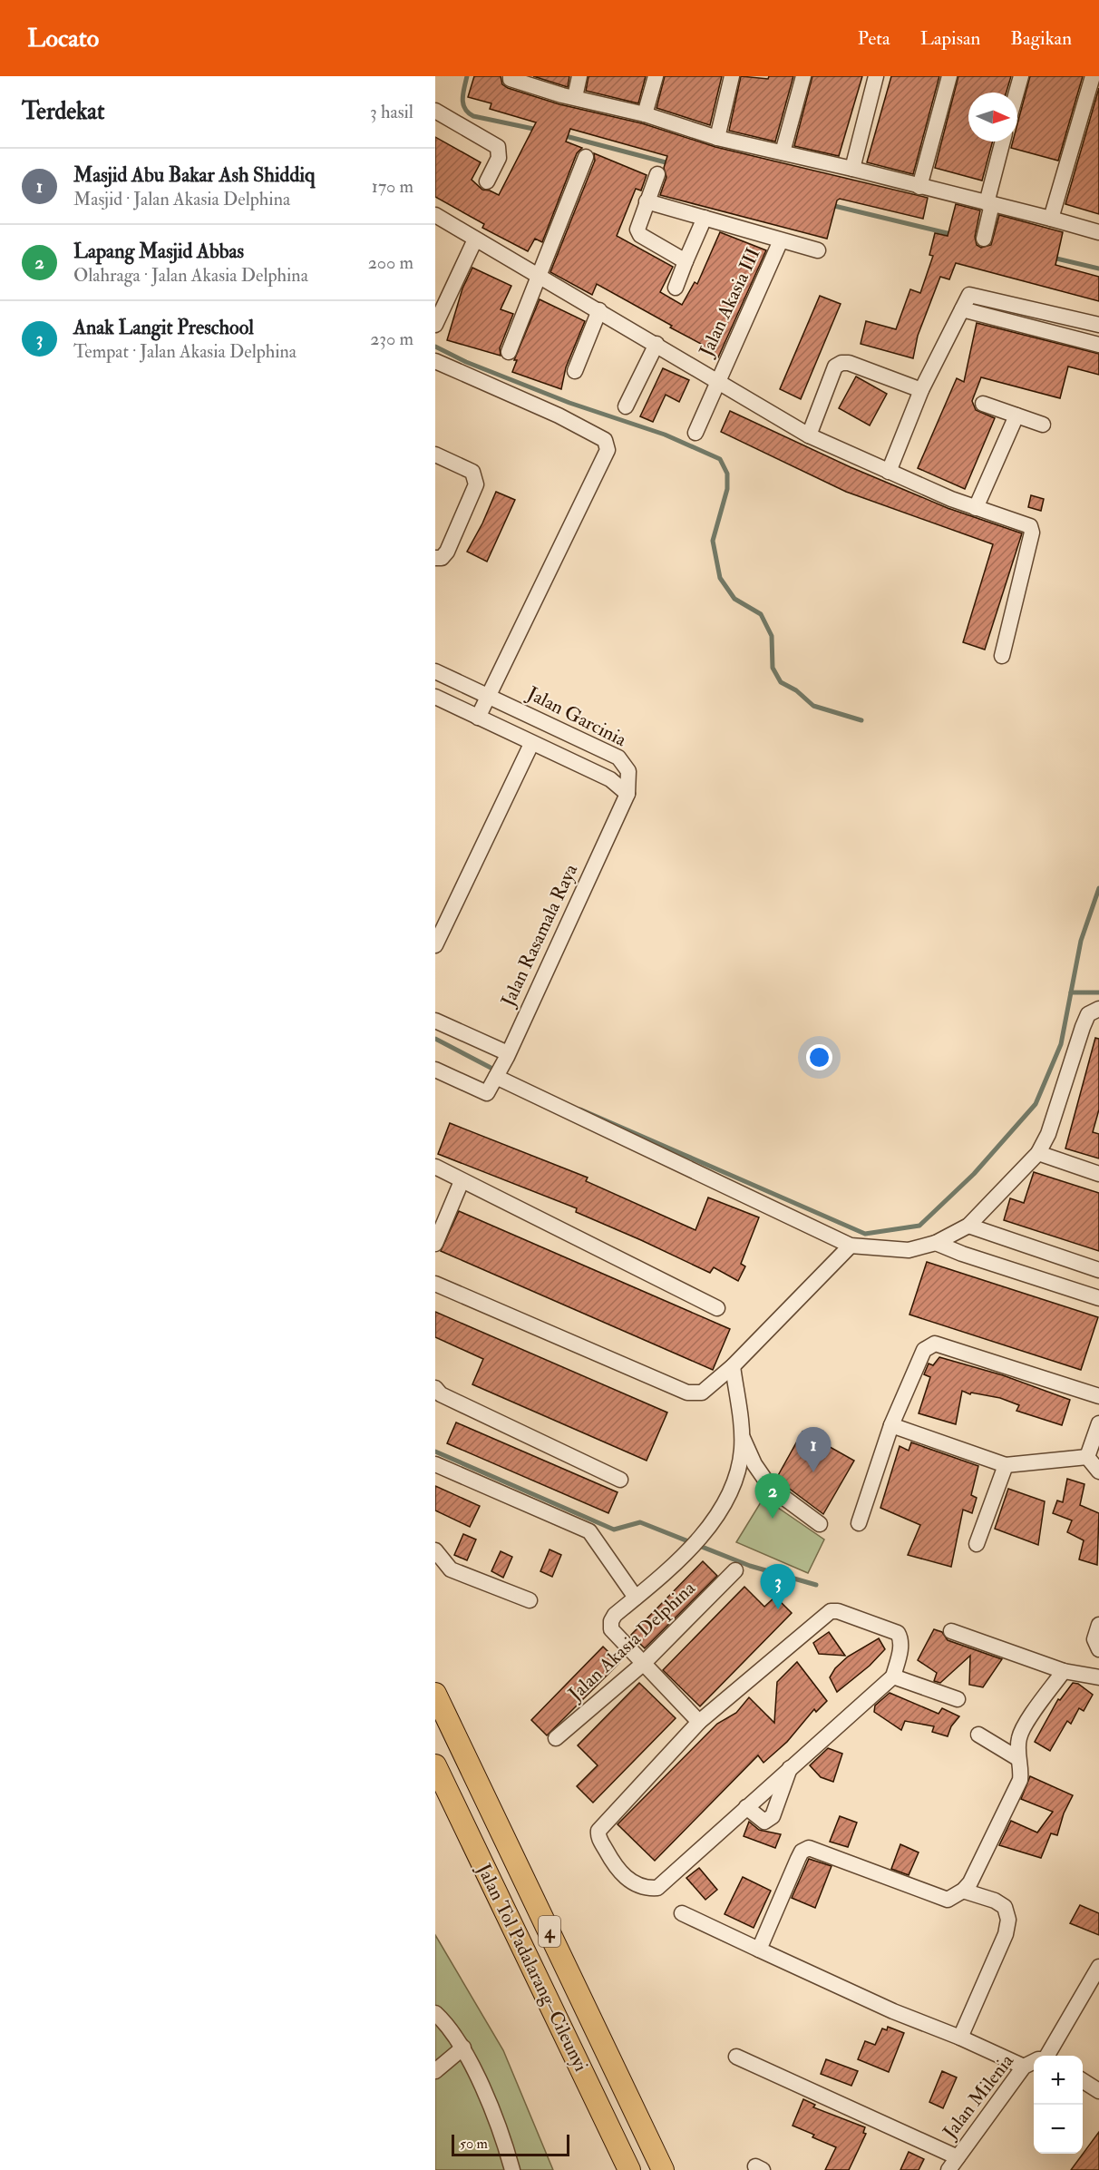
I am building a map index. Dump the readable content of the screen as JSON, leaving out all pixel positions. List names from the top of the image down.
{
  "streets": {
    "highway": ["4", "Jalan Tol Padalarang–Cileunyi"],
    "street": [
      "Jalan Akasia III",
      "Jalan Garcinia",
      "Jalan Rasamala Raya",
      "Jalan Akasia Delphina",
      "Jalan Milenia"
    ]
  },
  "crossings": [
    ["Jalan Garcinia", "Jalan Rasamala Raya"]
  ],
  "scale_bar": "50 m",
  "north": "right",
  "page": {
    "header": "Locato",
    "nav": ["Peta", "Lapisan", "Bagikan"],
    "heading": ["Terdekat", "3 hasil"],
    "list": [
      {
        "mark": "1",
        "name": "Masjid Abu Bakar Ash Shiddiq",
        "note": "Masjid · Jalan Akasia Delphina",
        "value": "170 m"
      },
      {
        "mark": "2",
        "name": "Lapang Masjid Abbas",
        "note": "Olahraga · Jalan Akasia Delphina",
        "value": "200 m"
      },
      {
        "mark": "3",
        "name": "Anak Langit Preschool",
        "note": "Tempat · Jalan Akasia Delphina",
        "value": "230 m"
      }
    ],
    "pins": ["1", "2", "3"],
    "map_buttons": ["+", "−"],
    "scale": "50 m"
  }
}
